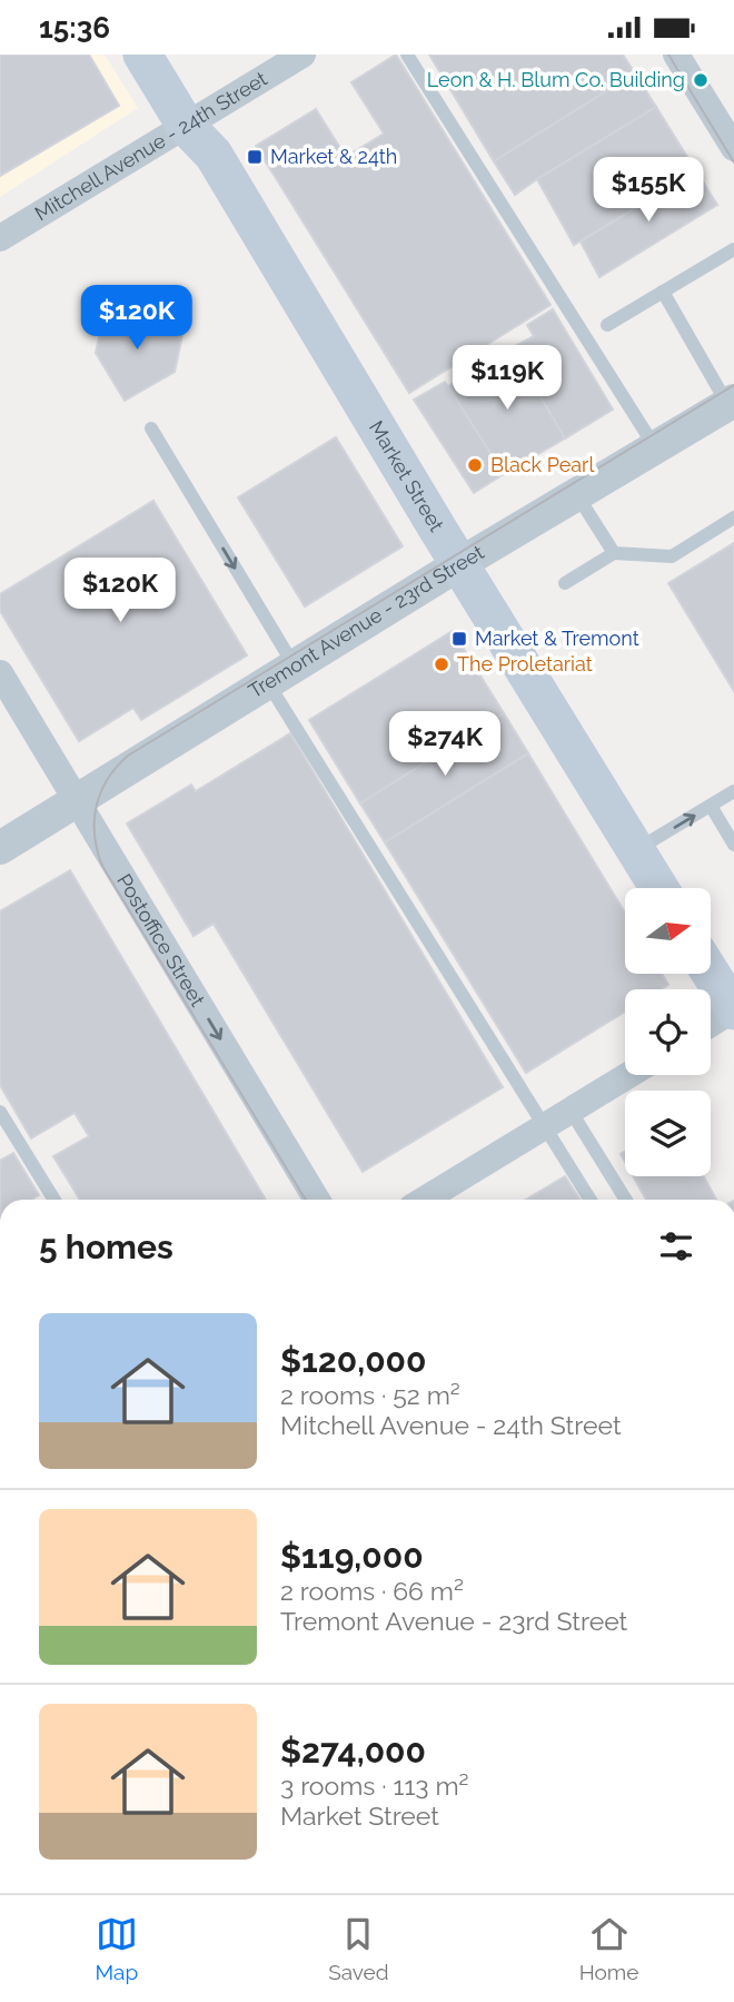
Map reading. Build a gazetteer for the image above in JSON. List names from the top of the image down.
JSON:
{
  "streets": {
    "main road": ["Market Street"],
    "street": ["Mitchell Avenue - 24th Street", "Tremont Avenue - 23rd Street", "Postoffice Street"]
  },
  "crossings": [
    ["Mitchell Avenue - 24th Street", "Market Street"],
    ["Market Street", "Tremont Avenue - 23rd Street"],
    ["Tremont Avenue - 23rd Street", "Postoffice Street"]
  ],
  "one_way": ["Postoffice Street"],
  "places": {
    "other": ["Leon & H. Blum Co. Building", "Black Pearl", "The Proletariat"],
    "transit": ["Market & 24th", "Market & Tremont"]
  },
  "north": "right",
  "page": {
    "status": "15:36",
    "price": [
      "$155K",
      "$120K",
      "$119K",
      "$120K",
      "$274K"
    ],
    "heading": "5 homes",
    "list": [
      {
        "name": "$120,000",
        "note": "2 rooms · 52 m² · Mitchell Avenue - 24th Street"
      },
      {
        "name": "$119,000",
        "note": "2 rooms · 66 m² · Tremont Avenue - 23rd Street"
      },
      {
        "name": "$274,000",
        "note": "3 rooms · 113 m² · Market Street"
      }
    ],
    "tabs": ["Map", "Saved", "Home"]
  }
}
